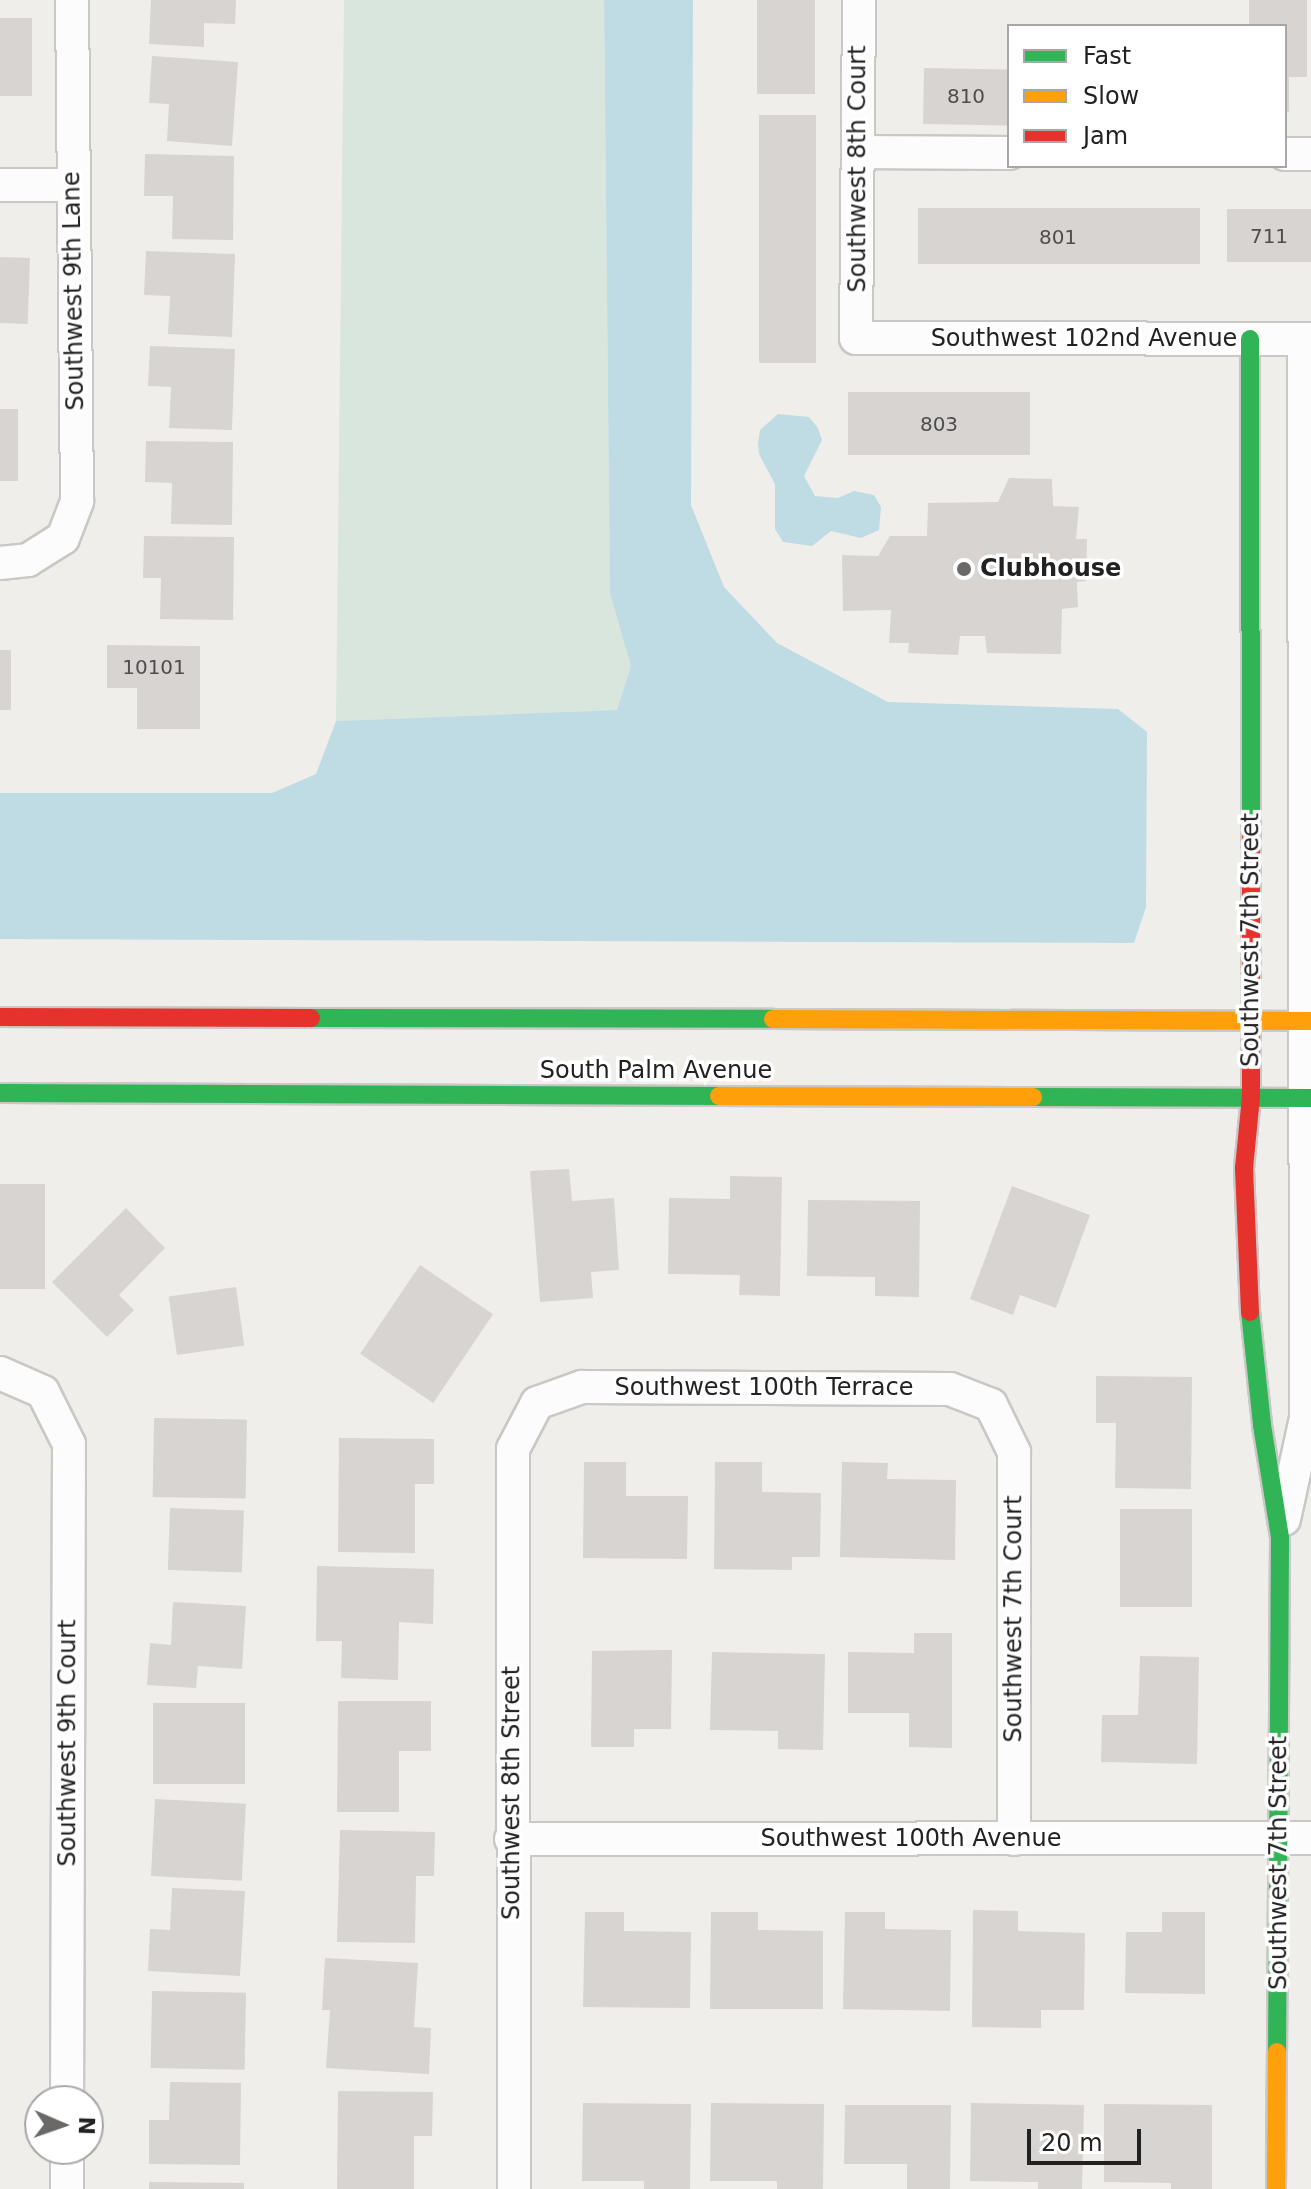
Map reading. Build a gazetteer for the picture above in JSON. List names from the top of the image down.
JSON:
{
  "streets": {
    "main road": ["Southwest 7th Street", "South Palm Avenue"],
    "street": [
      "Southwest 8th Court",
      "Southwest 9th Lane",
      "Southwest 102nd Avenue",
      "Southwest 100th Terrace",
      "Southwest 7th Court",
      "Southwest 9th Court",
      "Southwest 8th Street",
      "Southwest 100th Avenue"
    ]
  },
  "crossings": [
    ["Southwest 8th Court", "Southwest 102nd Avenue"],
    ["Southwest 102nd Avenue", "Southwest 7th Street"],
    ["Southwest 7th Street", "South Palm Avenue"],
    ["Southwest 7th Street", "Southwest 100th Avenue"],
    ["Southwest 100th Terrace", "Southwest 7th Court"],
    ["Southwest 100th Terrace", "Southwest 8th Street"],
    ["Southwest 7th Court", "Southwest 100th Avenue"],
    ["Southwest 8th Street", "Southwest 100th Avenue"]
  ],
  "places": ["Clubhouse"],
  "house_numbers": [
    "810",
    "711",
    "801",
    "803",
    "10101"
  ],
  "legend": ["Fast", "Slow", "Jam"],
  "scale_bar": "20 m",
  "north": "right"
}
